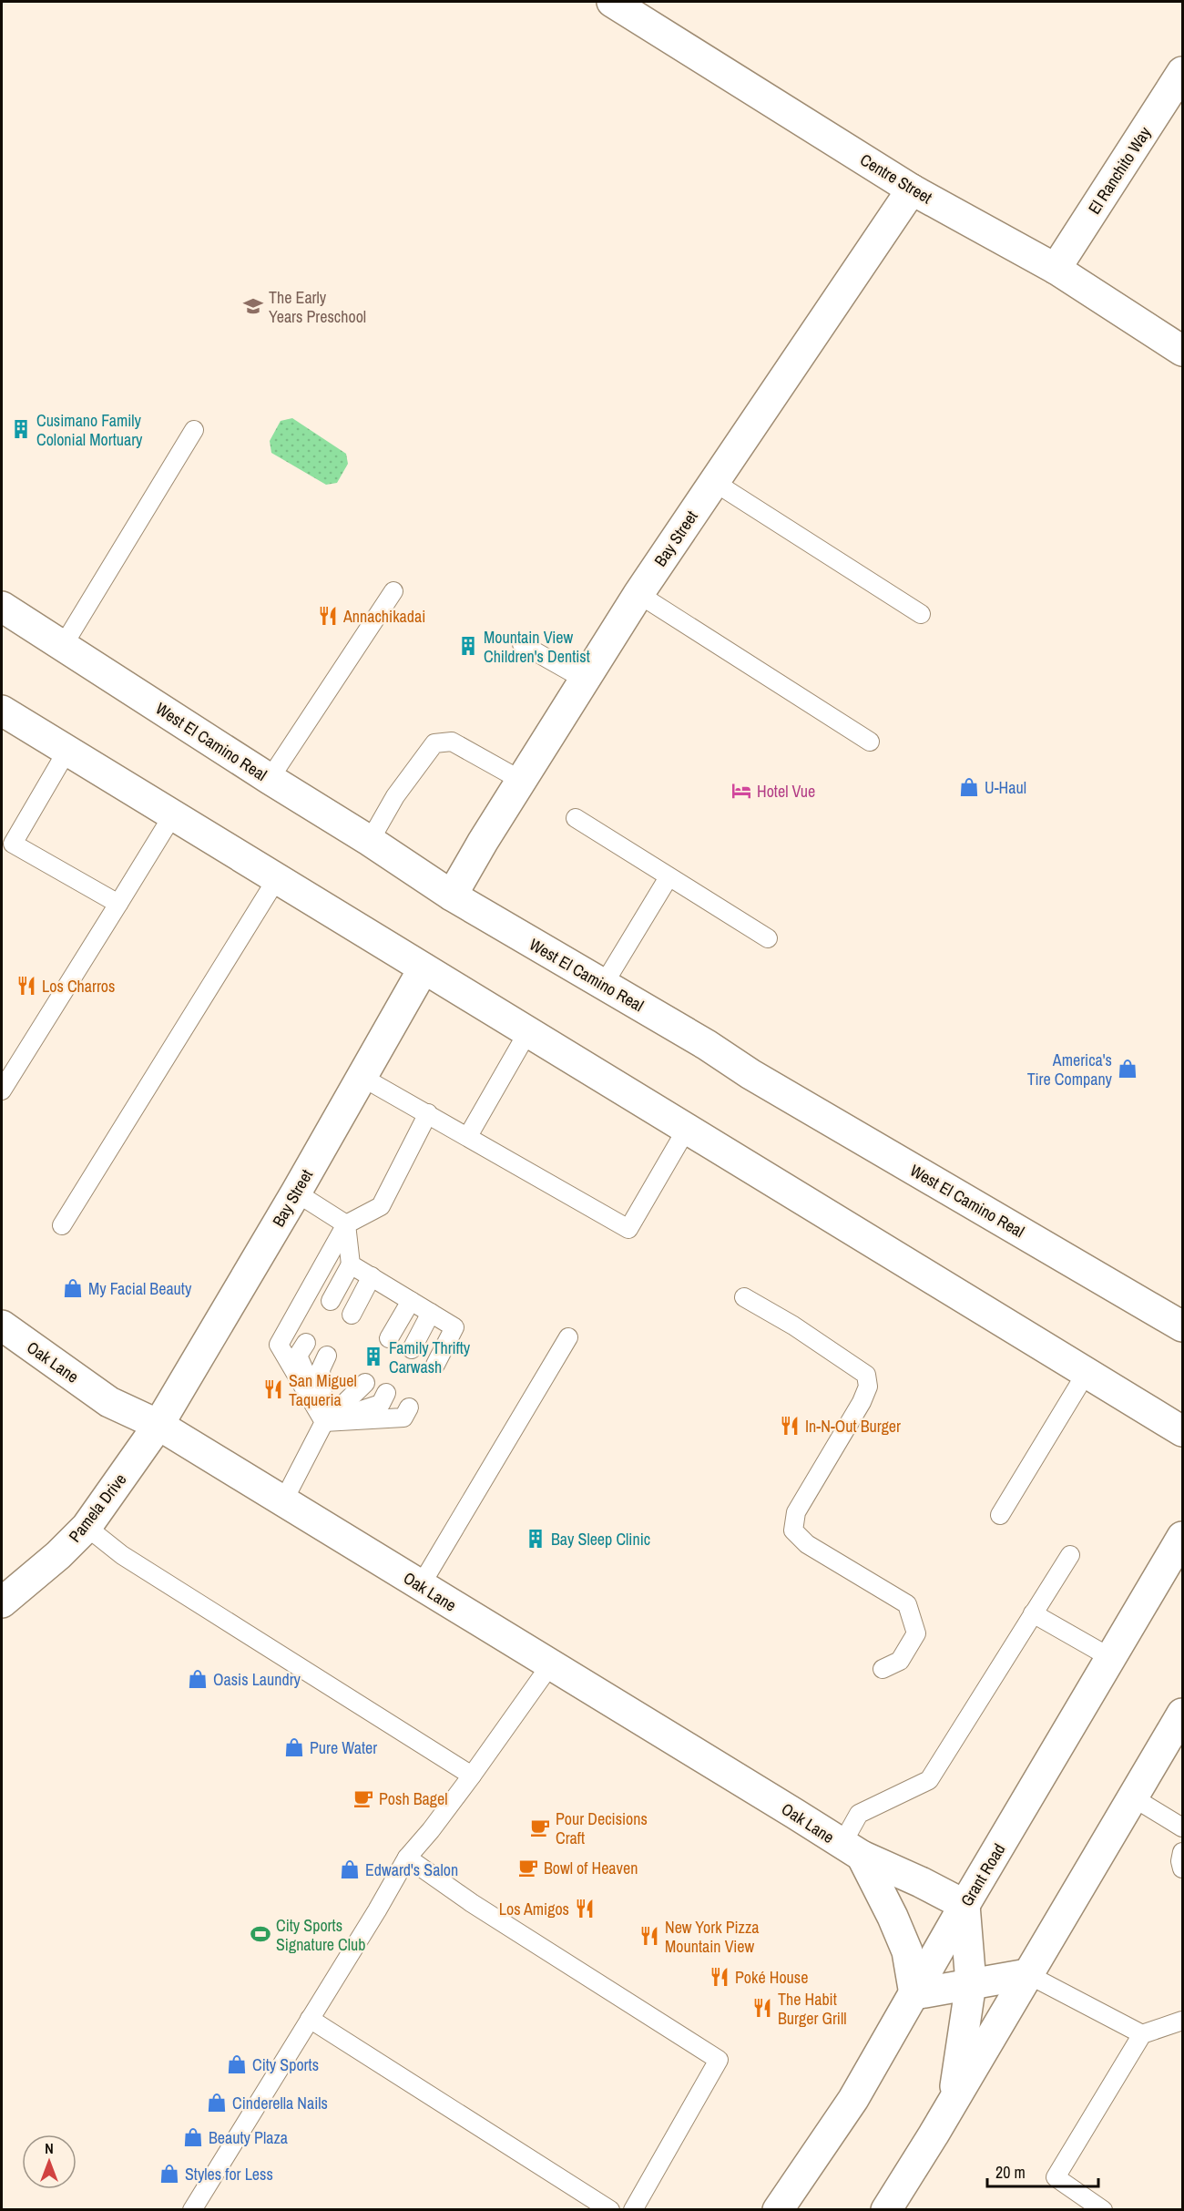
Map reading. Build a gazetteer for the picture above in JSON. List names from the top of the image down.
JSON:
{
  "streets": {
    "main road": [
      "El Ranchito Way",
      "Centre Street",
      "Bay Street",
      "West El Camino Real",
      "Oak Lane",
      "Pamela Drive",
      "Grant Road"
    ]
  },
  "crossings": [
    ["El Ranchito Way", "Centre Street"],
    ["Centre Street", "Bay Street"],
    ["Bay Street", "West El Camino Real"],
    ["Bay Street", "Oak Lane"],
    ["Bay Street", "Pamela Drive"],
    ["Oak Lane", "Pamela Drive"],
    ["Oak Lane", "Grant Road"]
  ],
  "places": {
    "school or university": ["The Early Years Preschool"],
    "building": [
      "Cusimano Family Colonial Mortuary",
      "Mountain View Children's Dentist",
      "Family Thrifty Carwash",
      "Bay Sleep Clinic"
    ],
    "restaurant": [
      "Annachikadai",
      "Los Charros",
      "San Miguel Taqueria",
      "In-N-Out Burger",
      "Los Amigos",
      "New York Pizza Mountain View",
      "Poké House",
      "The Habit Burger Grill"
    ],
    "shop": [
      "U-Haul",
      "America's Tire Company",
      "My Facial Beauty",
      "Oasis Laundry",
      "Pure Water",
      "Edward's Salon",
      "City Sports",
      "Cinderella Nails",
      "Beauty Plaza",
      "Styles for Less"
    ],
    "hotel": ["Hotel Vue"],
    "cafe": ["Posh Bagel", "Pour Decisions Craft", "Bowl of Heaven"],
    "sports": ["City Sports Signature Club"]
  },
  "scale_bar": "20 m",
  "north": "top"
}
